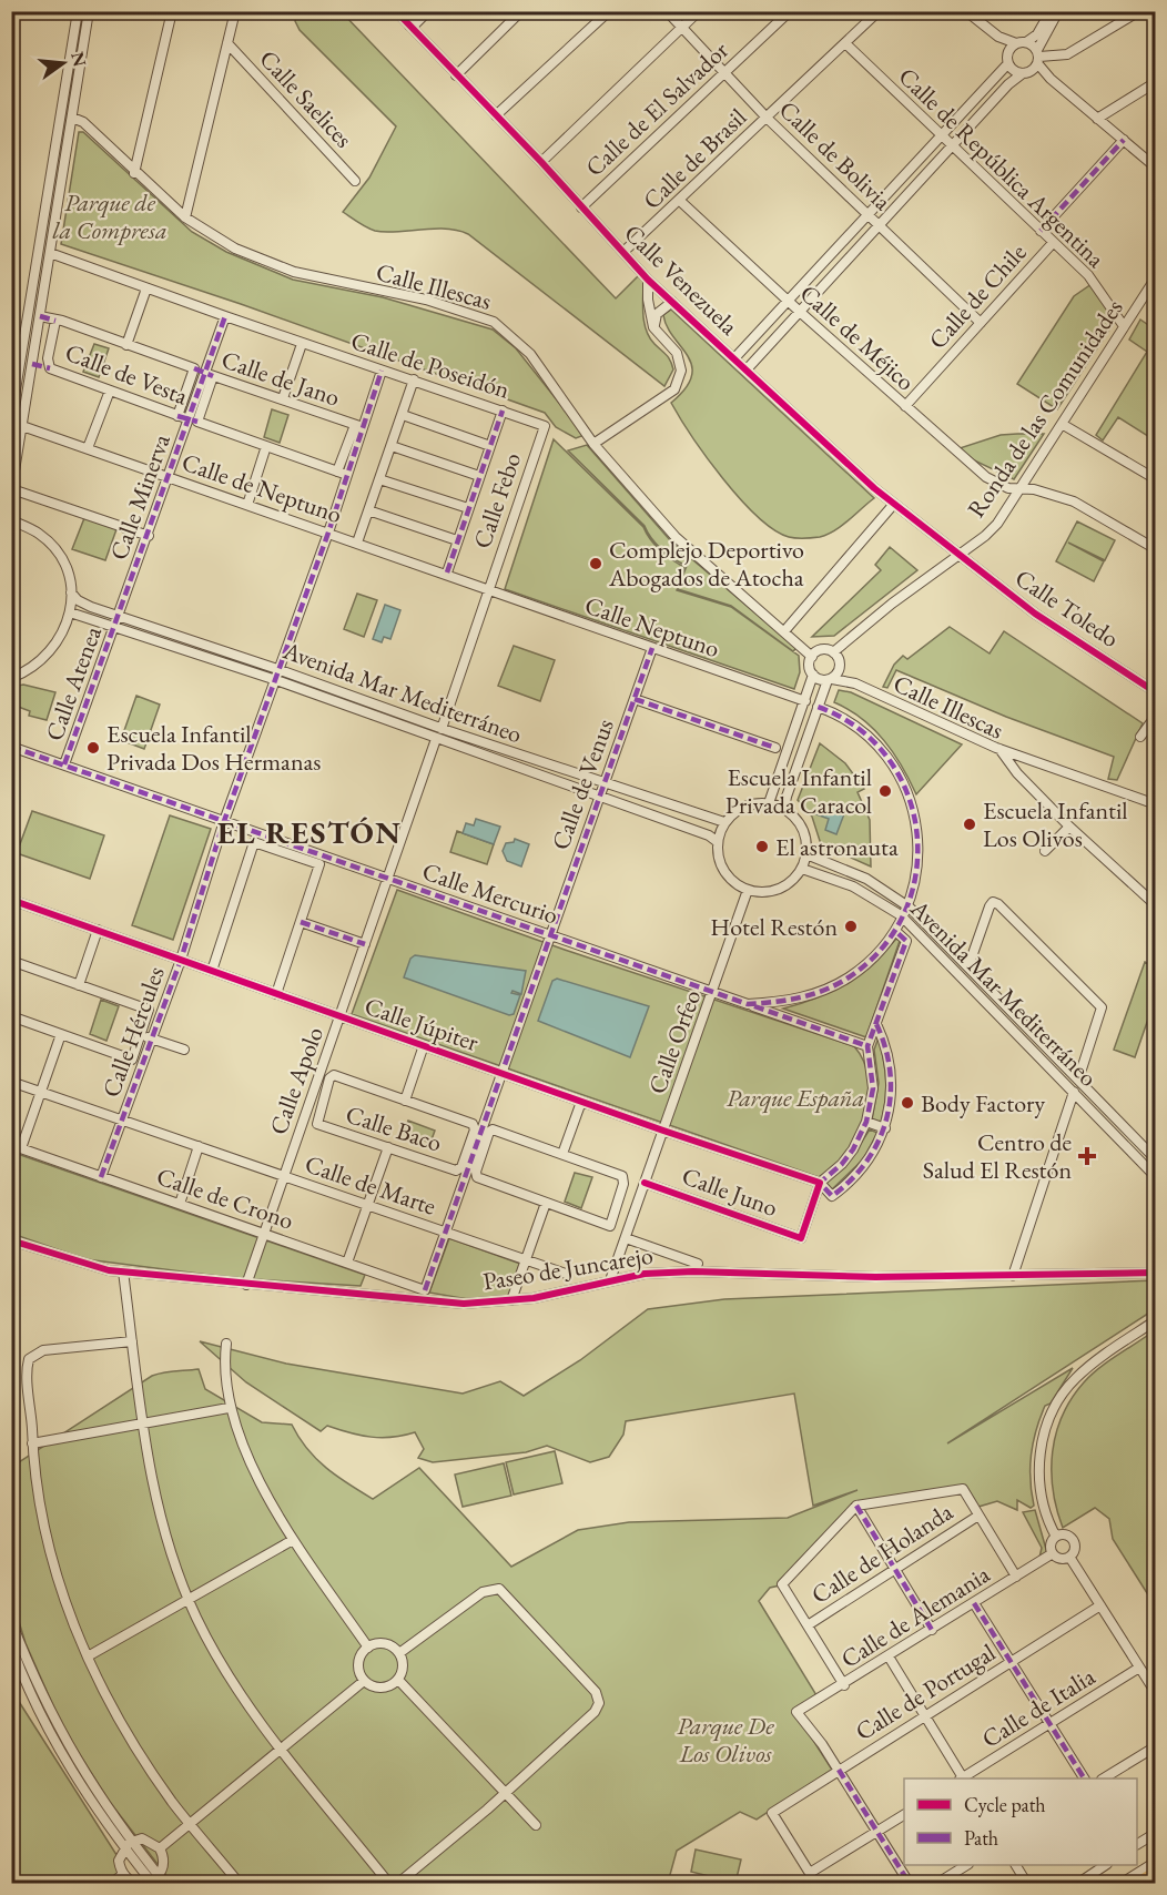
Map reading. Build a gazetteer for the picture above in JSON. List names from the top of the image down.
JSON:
{
  "streets": {
    "street": [
      "Calle Saelices",
      "Calle de El Salvador",
      "Calle de Bolivia",
      "Calle de Brasil",
      "Calle de República Argentina",
      "Calle Venezuela",
      "Calle Illescas",
      "Calle de Chile",
      "Calle de Méjico",
      "Calle de Poseidón",
      "Calle de Vesta",
      "Calle de Jano",
      "Ronda de las Comunidades",
      "Calle de Neptuno",
      "Calle Minerva",
      "Calle Febo",
      "Calle Toledo",
      "Calle Neptuno",
      "Calle Atenea",
      "Avenida Mar Mediterráneo",
      "Calle de Venus",
      "Calle Mercurio",
      "Calle Júpiter",
      "Calle Hércules",
      "Calle Orfeo",
      "Calle Apolo",
      "Calle Baco",
      "Calle de Marte",
      "Calle Juno",
      "Calle de Crono",
      "Paseo de Juncarejo",
      "Calle de Holanda",
      "Calle de Alemania",
      "Calle de Portugal",
      "Calle de Italia"
    ]
  },
  "crossings": [
    ["Calle de El Salvador", "Calle de Bolivia"],
    ["Calle de El Salvador", "Calle Venezuela"],
    ["Calle de Bolivia", "Calle de Brasil"],
    ["Calle de Bolivia", "Calle de Chile"],
    ["Calle de Brasil", "Calle de República Argentina"],
    ["Calle de Brasil", "Calle Venezuela"],
    ["Calle de Brasil", "Calle de Méjico"],
    ["Calle de República Argentina", "Calle de Chile"],
    ["Calle de República Argentina", "Ronda de las Comunidades"],
    ["Calle Venezuela", "Ronda de las Comunidades"],
    ["Calle Venezuela", "Calle Toledo"],
    ["Calle Illescas", "Ronda de las Comunidades"],
    ["Calle de Chile", "Calle de Méjico"],
    ["Calle de Méjico", "Ronda de las Comunidades"],
    ["Calle de Poseidón", "Calle Febo"],
    ["Calle de Vesta", "Calle de Jano"],
    ["Calle de Vesta", "Calle Minerva"],
    ["Calle de Vesta", "Calle Hércules"],
    ["Calle de Jano", "Calle Hércules"],
    ["Ronda de las Comunidades", "Calle Toledo"],
    ["Calle de Neptuno", "Calle Minerva"],
    ["Calle de Neptuno", "Calle Febo"],
    ["Calle de Neptuno", "Calle Neptuno"],
    ["Calle de Neptuno", "Calle Hércules"],
    ["Calle Minerva", "Calle Atenea"],
    ["Calle Minerva", "Avenida Mar Mediterráneo"],
    ["Calle Febo", "Calle Neptuno"],
    ["Calle Febo", "Avenida Mar Mediterráneo"],
    ["Calle Neptuno", "Calle de Venus"],
    ["Calle Atenea", "Avenida Mar Mediterráneo"],
    ["Calle Atenea", "Calle Mercurio"],
    ["Avenida Mar Mediterráneo", "Calle de Venus"],
    ["Avenida Mar Mediterráneo", "Calle Hércules"],
    ["Avenida Mar Mediterráneo", "Calle Orfeo"],
    ["Avenida Mar Mediterráneo", "Calle Apolo"],
    ["Calle de Venus", "Calle Mercurio"],
    ["Calle de Venus", "Calle Júpiter"],
    ["Calle de Venus", "Calle de Marte"],
    ["Calle de Venus", "Calle de Crono"],
    ["Calle Mercurio", "Calle Hércules"],
    ["Calle Mercurio", "Calle Orfeo"],
    ["Calle Mercurio", "Calle Apolo"],
    ["Calle Júpiter", "Calle Hércules"],
    ["Calle Júpiter", "Calle Orfeo"],
    ["Calle Júpiter", "Calle Apolo"],
    ["Calle Júpiter", "Calle Juno"],
    ["Calle Hércules", "Calle de Marte"],
    ["Calle Hércules", "Calle de Crono"],
    ["Calle Orfeo", "Calle Juno"],
    ["Calle Orfeo", "Paseo de Juncarejo"],
    ["Calle Apolo", "Calle Baco"],
    ["Calle Apolo", "Calle de Marte"],
    ["Calle Apolo", "Calle de Crono"],
    ["Calle Apolo", "Paseo de Juncarejo"],
    ["Calle de Alemania", "Calle de Portugal"]
  ],
  "districts": ["EL RESTÓN"],
  "parks": ["Parque de la Compresa", "Parque España", "Parque De Los Olivos"],
  "places": {
    "other": [
      "Complejo Deportivo Abogados de Atocha",
      "Escuela Infantil Privada Dos Hermanas",
      "Escuela Infantil Privada Caracol",
      "Escuela Infantil Los Olivos",
      "El astronauta",
      "Hotel Restón",
      "Body Factory"
    ],
    "health": ["Centro de Salud El Restón"]
  },
  "legend": ["Cycle path", "Path"],
  "north": "right"
}
